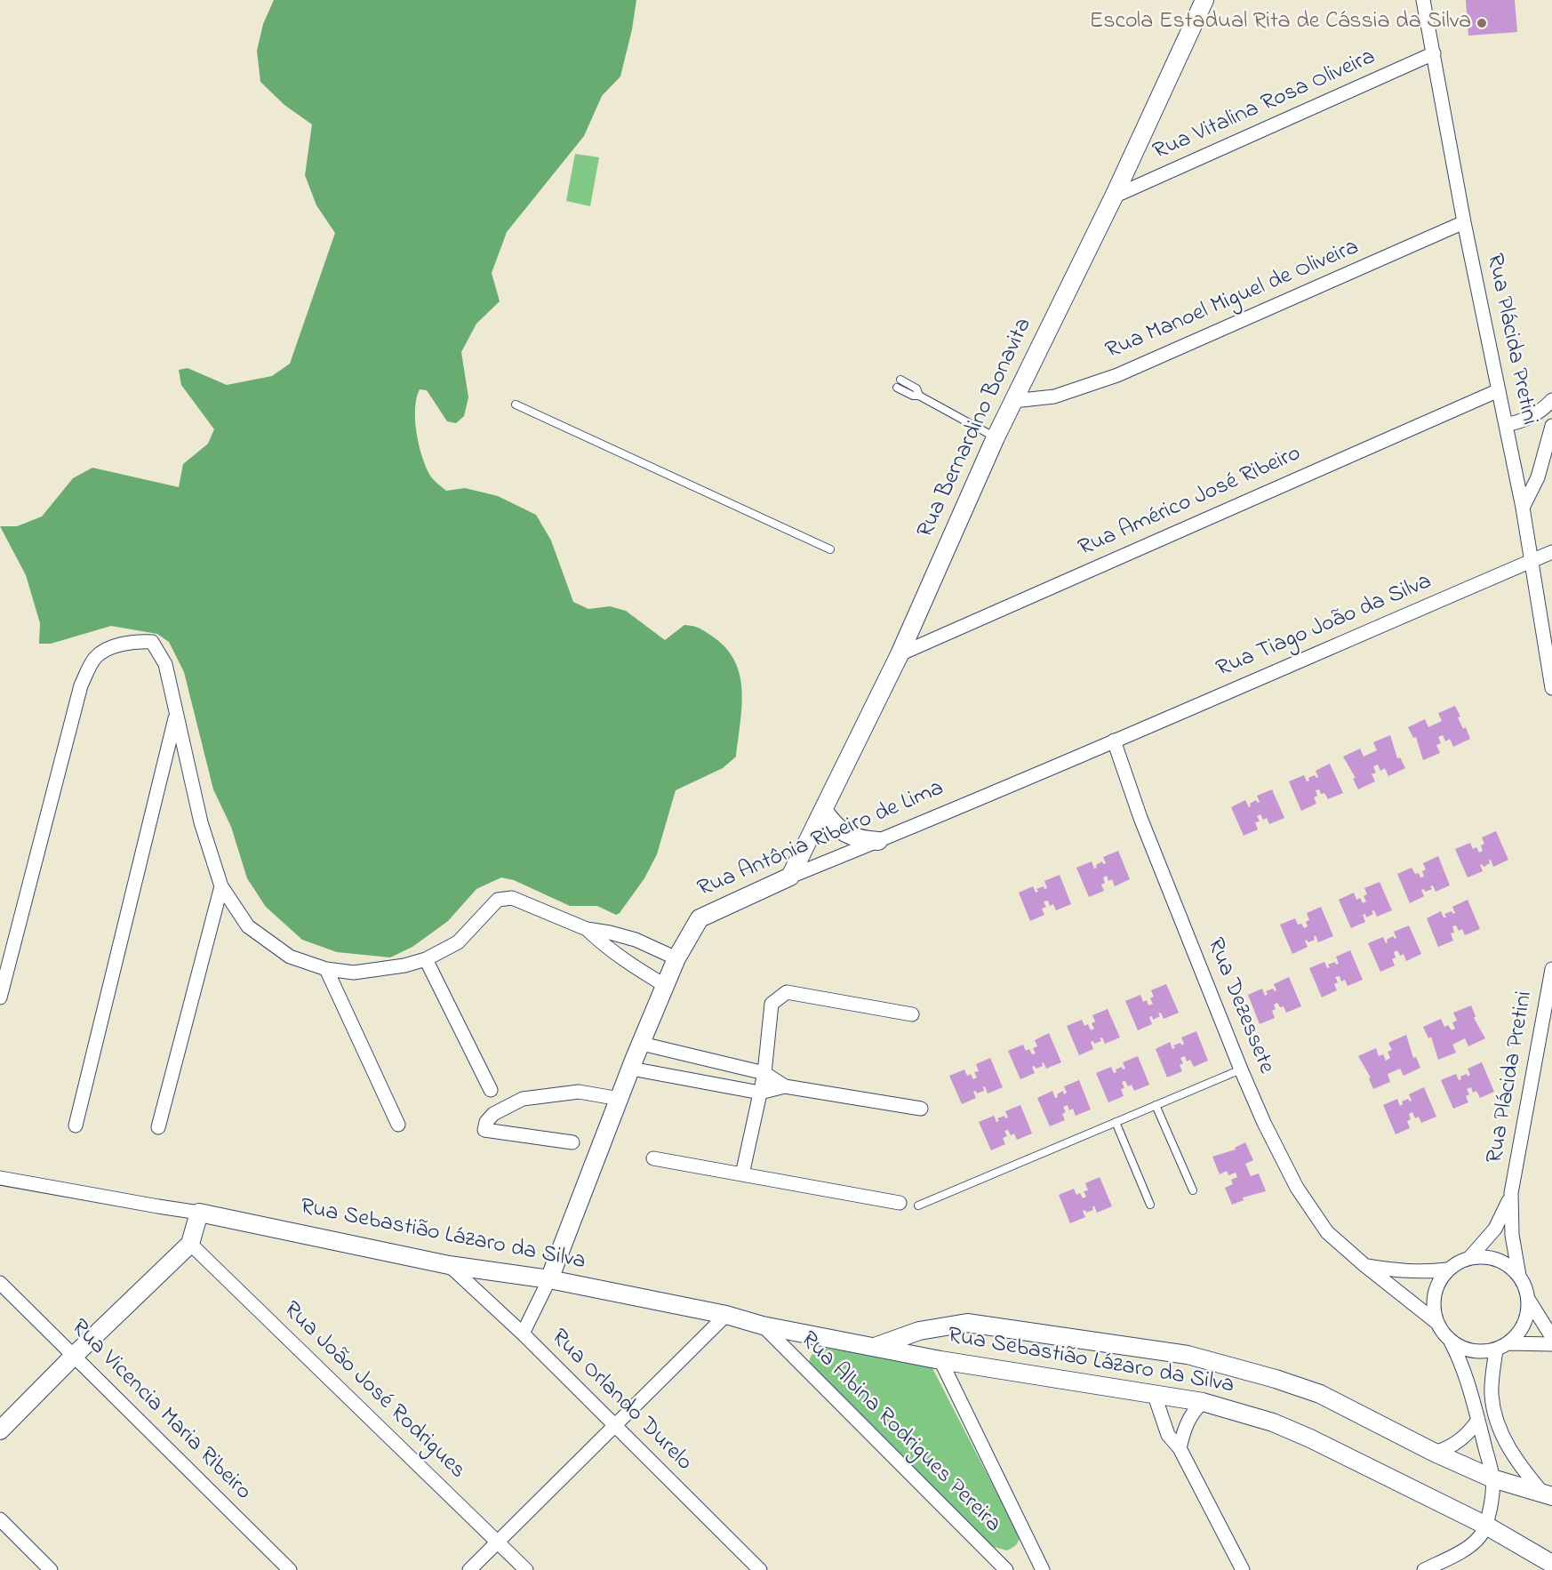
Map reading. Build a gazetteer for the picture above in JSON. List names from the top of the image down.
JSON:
{
  "streets": {
    "street": [
      "Rua Vitalina Rosa Oliveira",
      "Rua Manoel Miguel de Oliveira",
      "Rua Plácida Pretini",
      "Rua Bernardino Bonavita",
      "Rua Américo José Ribeiro",
      "Rua Tiago João da Silva",
      "Rua Antônia Ribeiro de Lima",
      "Rua Dezessete",
      "Rua Sebastião Lázaro da Silva",
      "Rua João José Rodrigues",
      "Rua Orlando Durelo",
      "Rua Vicencia Maria Ribeiro",
      "Rua Albina Rodrigues Pereira"
    ]
  },
  "crossings": [
    ["Rua Vitalina Rosa Oliveira", "Rua Plácida Pretini"],
    ["Rua Vitalina Rosa Oliveira", "Rua Bernardino Bonavita"],
    ["Rua Manoel Miguel de Oliveira", "Rua Plácida Pretini"],
    ["Rua Manoel Miguel de Oliveira", "Rua Bernardino Bonavita"],
    ["Rua Plácida Pretini", "Rua Américo José Ribeiro"],
    ["Rua Plácida Pretini", "Rua Tiago João da Silva"],
    ["Rua Plácida Pretini", "Rua Dezessete"],
    ["Rua Bernardino Bonavita", "Rua Américo José Ribeiro"],
    ["Rua Bernardino Bonavita", "Rua Antônia Ribeiro de Lima"],
    ["Rua Tiago João da Silva", "Rua Antônia Ribeiro de Lima"],
    ["Rua Tiago João da Silva", "Rua Dezessete"],
    ["Rua Antônia Ribeiro de Lima", "Rua Dezessete"],
    ["Rua Antônia Ribeiro de Lima", "Rua Sebastião Lázaro da Silva"],
    ["Rua Antônia Ribeiro de Lima", "Rua Orlando Durelo"],
    ["Rua Sebastião Lázaro da Silva", "Rua Orlando Durelo"],
    ["Rua Sebastião Lázaro da Silva", "Rua Albina Rodrigues Pereira"]
  ],
  "places": ["Escola Estadual Rita de Cássia da Silva"]
}
